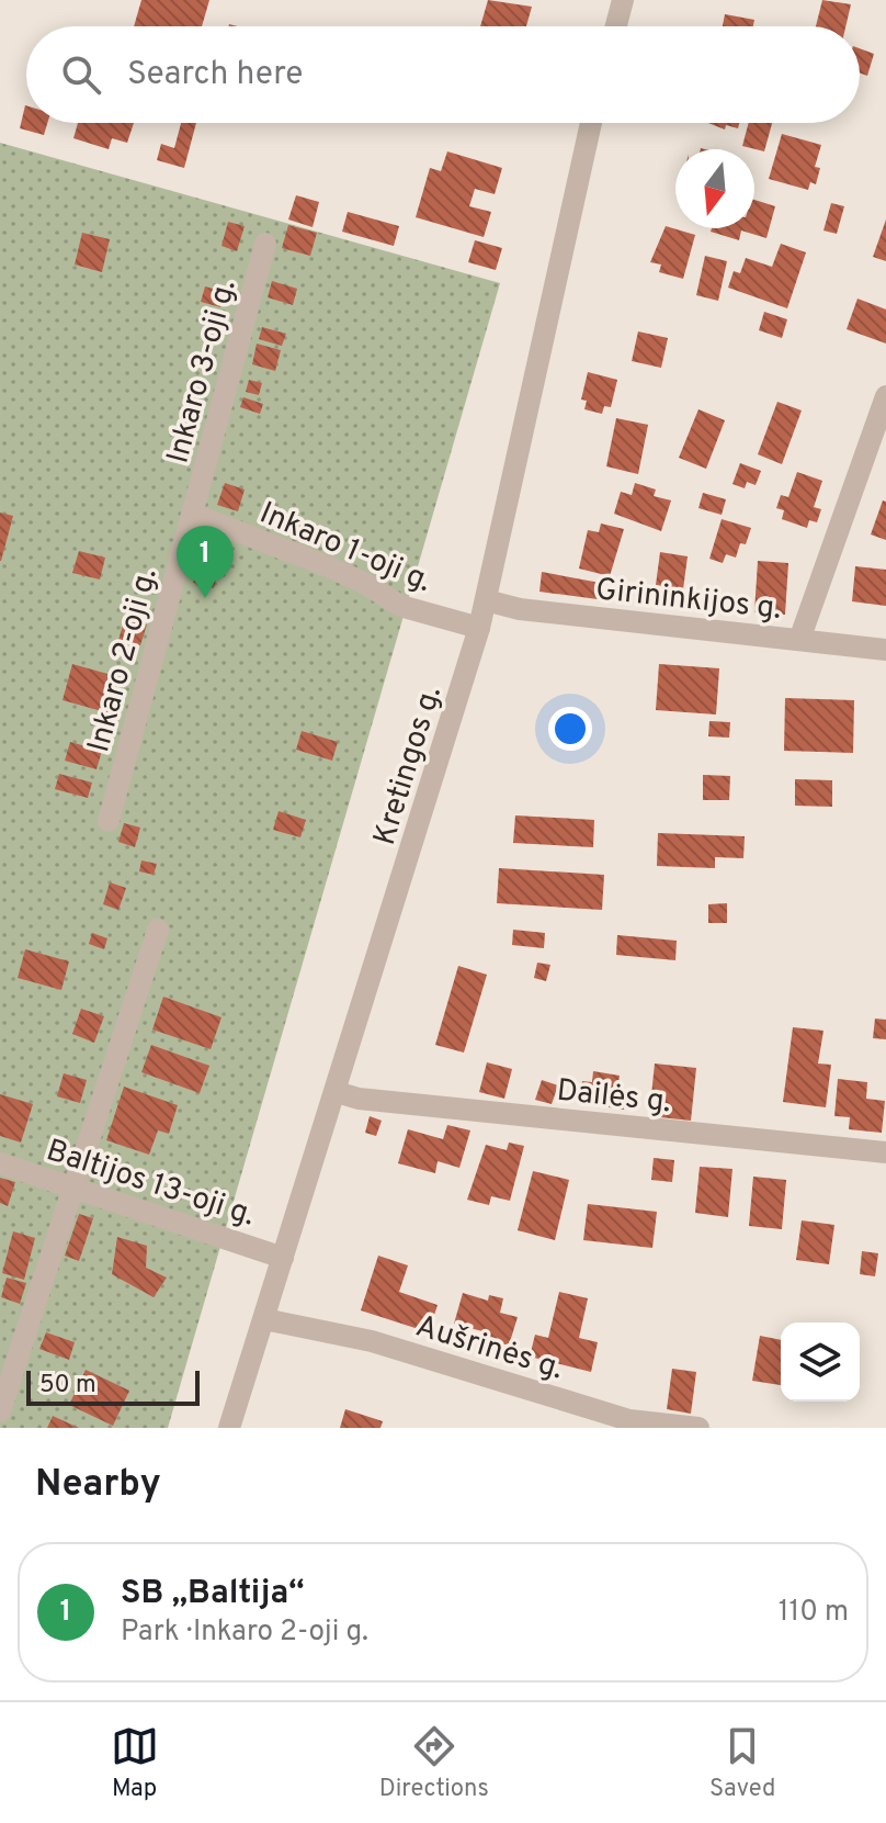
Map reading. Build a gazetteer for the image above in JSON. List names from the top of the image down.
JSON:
{
  "streets": {
    "street": [
      "Inkaro 3-oji g.",
      "Inkaro 1-oji g.",
      "Girininkijos g.",
      "Inkaro 2-oji g.",
      "Kretingos g.",
      "Dailės g.",
      "Baltijos 13-oji g.",
      "Aušrinės g."
    ]
  },
  "crossings": [
    ["Inkaro 3-oji g.", "Inkaro 1-oji g."],
    ["Inkaro 3-oji g.", "Inkaro 2-oji g."],
    ["Inkaro 1-oji g.", "Inkaro 2-oji g."],
    ["Inkaro 1-oji g.", "Kretingos g."],
    ["Girininkijos g.", "Kretingos g."],
    ["Kretingos g.", "Dailės g."],
    ["Kretingos g.", "Baltijos 13-oji g."],
    ["Kretingos g.", "Aušrinės g."]
  ],
  "scale_bar": "50 m",
  "north": "bottom",
  "page": {
    "search": "Search here",
    "pins": "1",
    "scale": "50 m",
    "heading": "Nearby",
    "list": [
      {
        "mark": "1",
        "name": "SB „Baltija“",
        "note": "Park · Inkaro 2-oji g.",
        "value": "110 m"
      }
    ],
    "nav": ["Map", "Directions", "Saved"]
  }
}
